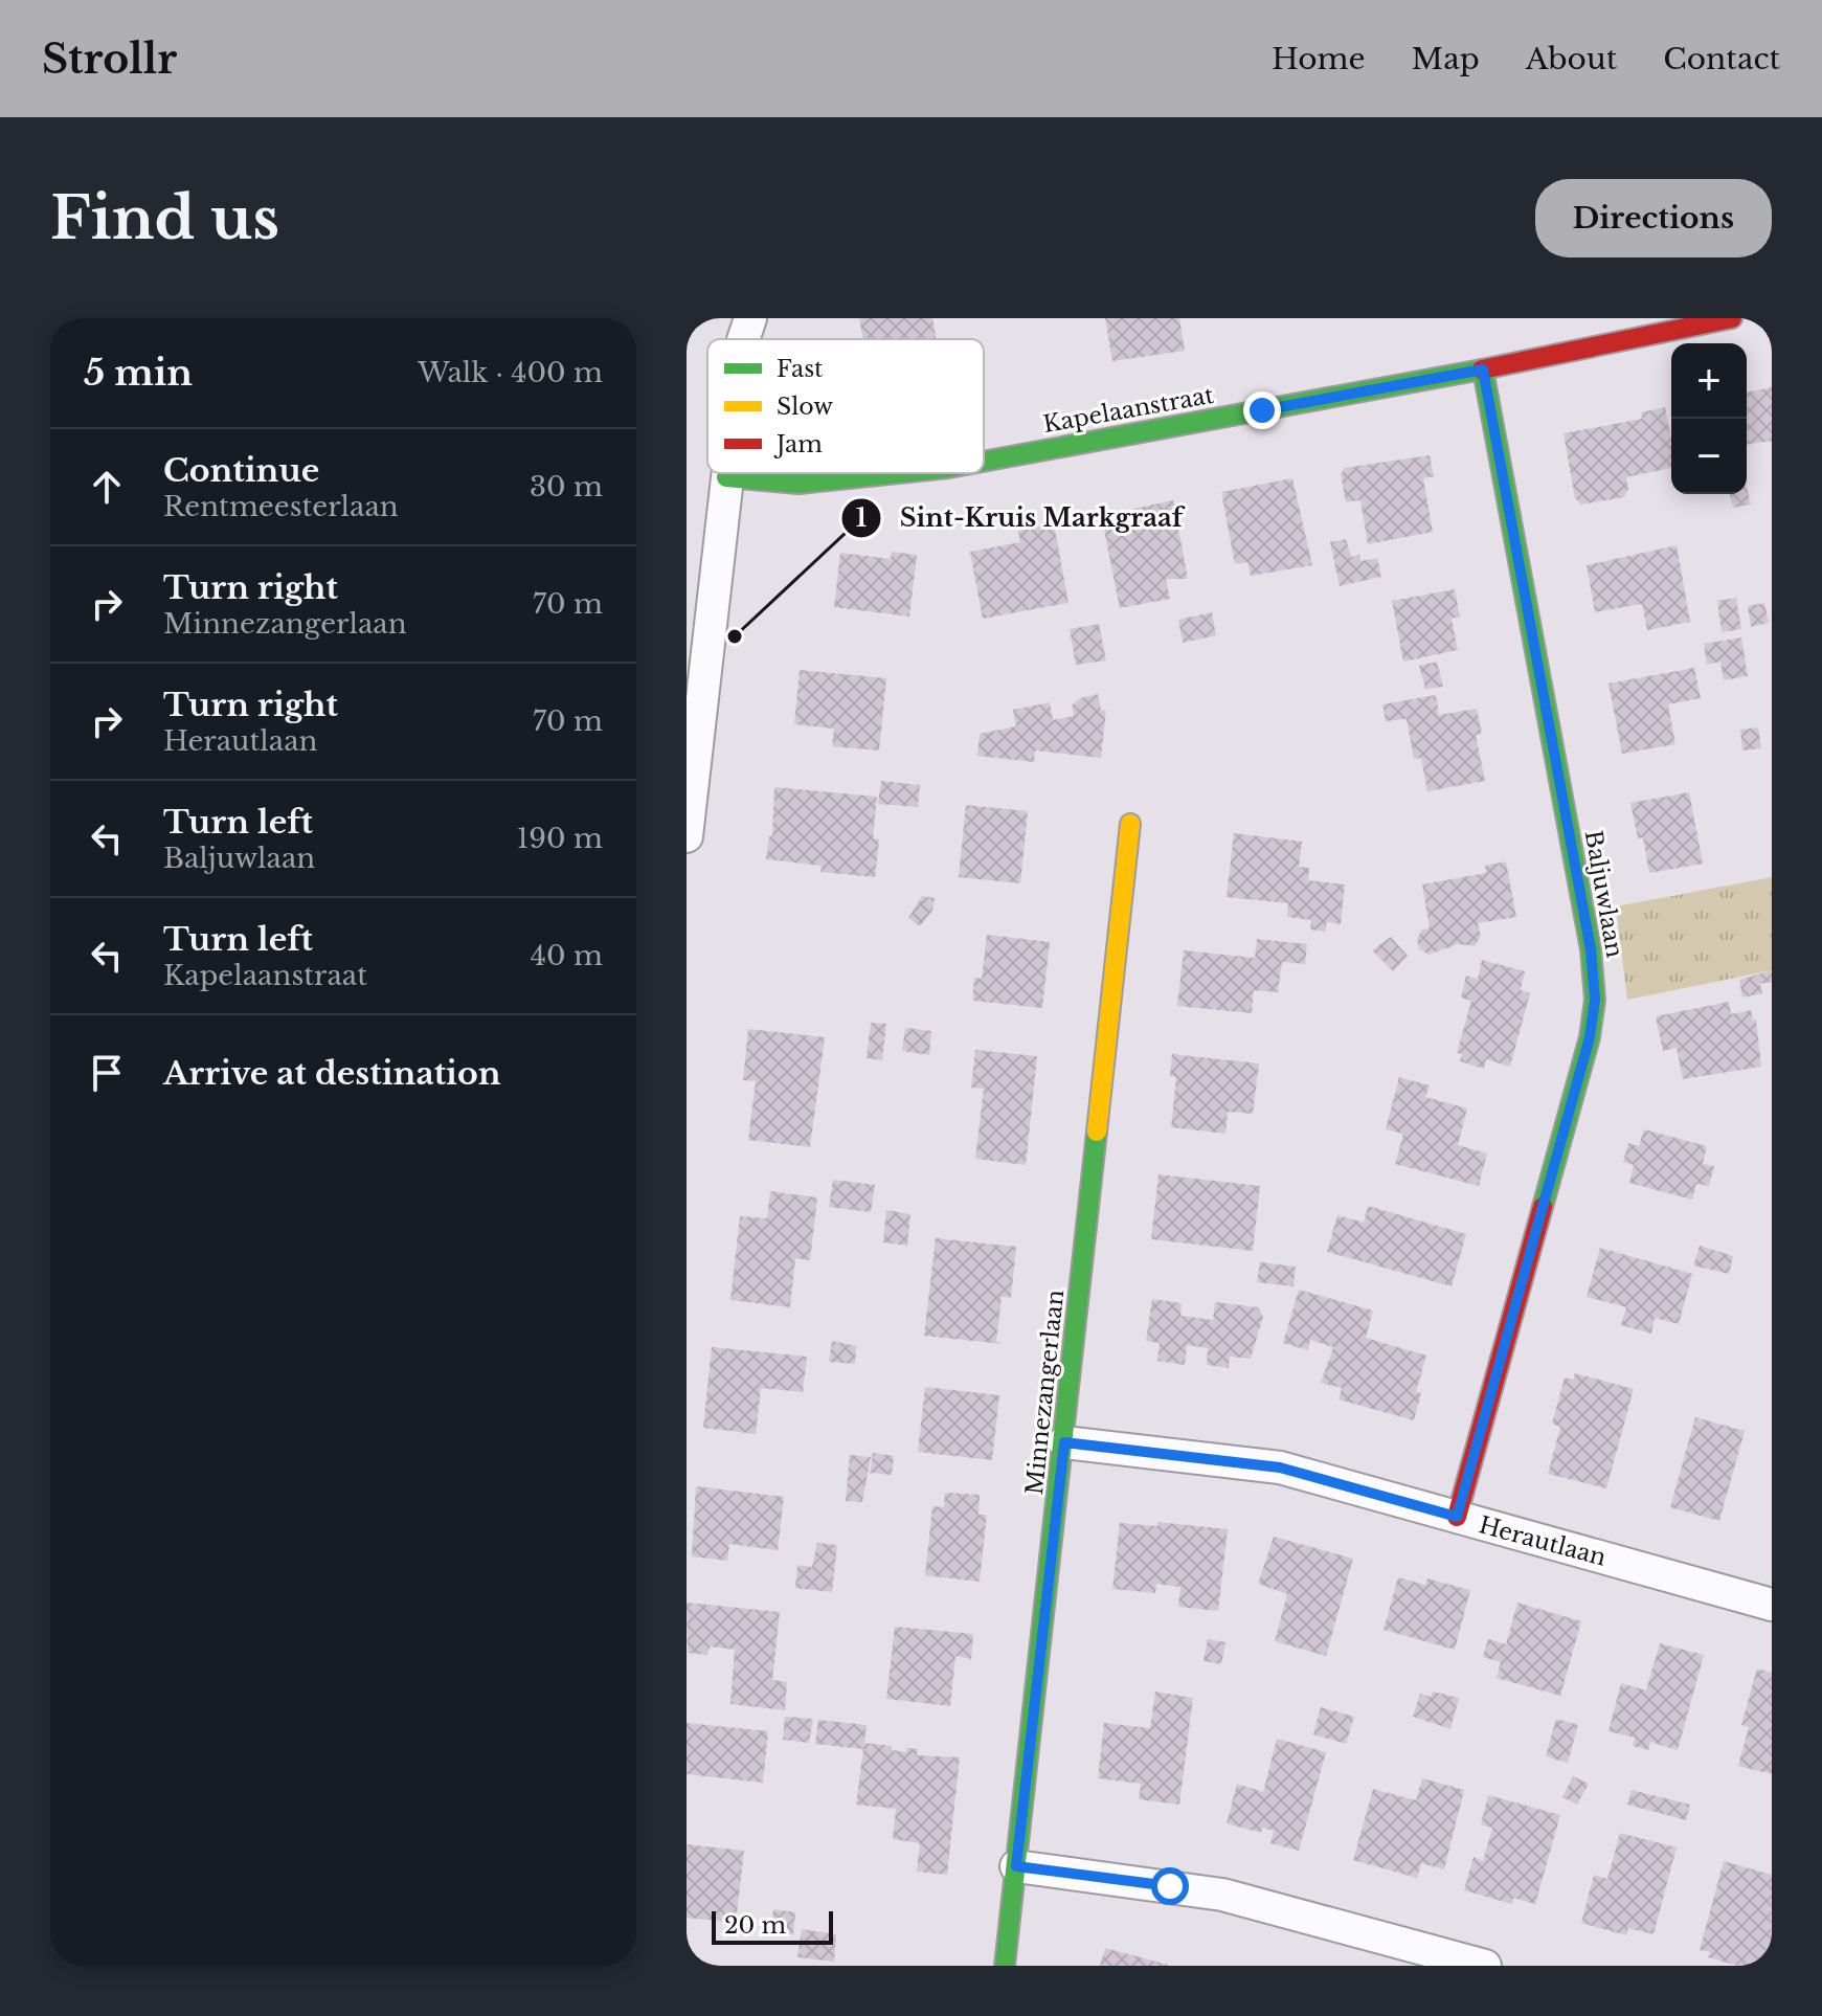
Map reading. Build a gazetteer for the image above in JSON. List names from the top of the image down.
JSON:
{
  "streets": {
    "street": [
      "Kapelaanstraat",
      "Baljuwlaan",
      "Minnezangerlaan",
      "Herautlaan"
    ]
  },
  "crossings": [
    ["Kapelaanstraat", "Baljuwlaan"],
    ["Baljuwlaan", "Herautlaan"],
    ["Minnezangerlaan", "Herautlaan"]
  ],
  "places": ["Sint-Kruis Markgraaf"],
  "legend": ["Fast", "Slow", "Jam"],
  "scale_bar": "20 m",
  "page": {
    "header": "Strollr",
    "nav": [
      "Home",
      "Map",
      "About",
      "Contact"
    ],
    "buttons": "Directions",
    "title": "Find us",
    "heading": ["5 min", "Walk · 400 m"],
    "map_buttons": ["+", "−"],
    "list": [
      ["Continue", "Rentmeesterlaan", "30 m"],
      ["Turn right", "Minnezangerlaan", "70 m"],
      ["Turn right", "Herautlaan", "70 m"],
      ["Turn left", "Baljuwlaan", "190 m"],
      ["Turn left", "Kapelaanstraat", "40 m"],
      "Arrive at destination"
    ],
    "scale": "20 m"
  }
}
